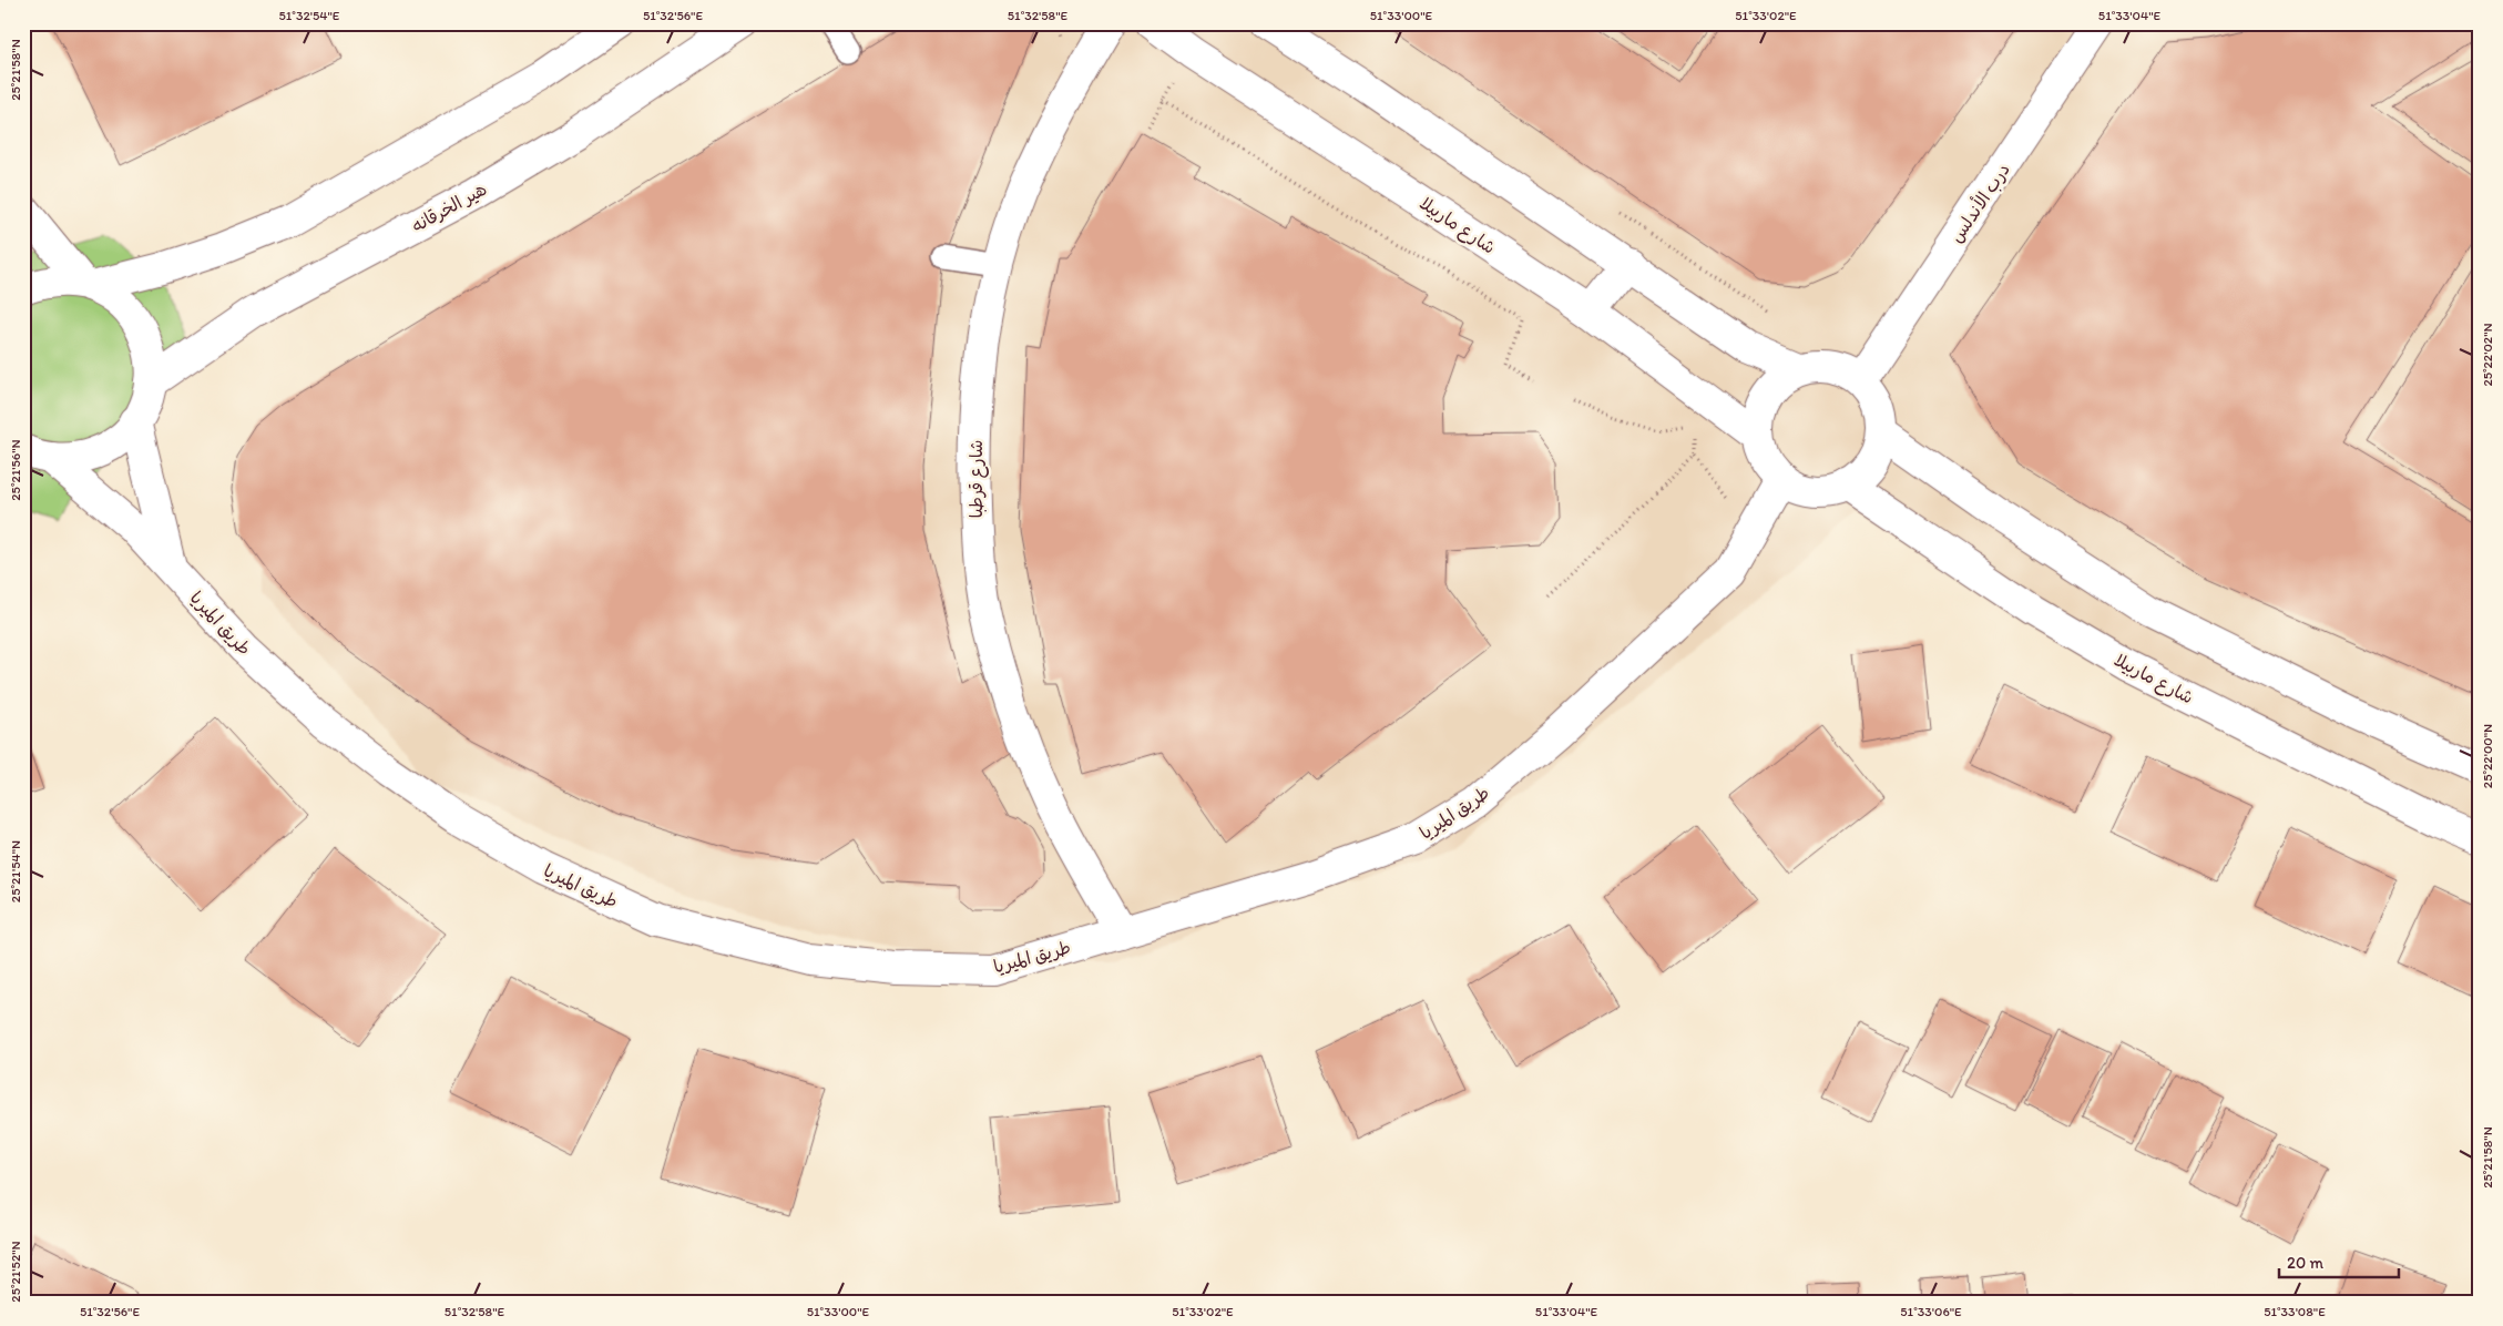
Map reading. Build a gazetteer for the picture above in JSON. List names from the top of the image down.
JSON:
{
  "streets": {
    "street": [
      "درب الأندلس",
      "هير الخرقانه",
      "شارع ماربيلا",
      "شارع قرطبا",
      "طريق الميريا"
    ]
  },
  "crossings": [
    ["درب الأندلس", "شارع ماربيلا"],
    ["درب الأندلس", "طريق الميريا"],
    ["شارع ماربيلا", "طريق الميريا"],
    ["شارع قرطبا", "طريق الميريا"]
  ],
  "scale_bar": "20 m",
  "coordinates": [
    "51°32'54\"E",
    "51°32'56\"E",
    "51°32'58\"E",
    "51°33'00\"E",
    "51°33'02\"E",
    "51°33'04\"E",
    "25°21'58\"N",
    "25°22'02\"N",
    "25°21'56\"N",
    "25°22'00\"N",
    "25°21'54\"N",
    "25°21'52\"N",
    "51°33'06\"E",
    "51°33'08\"E"
  ]
}
